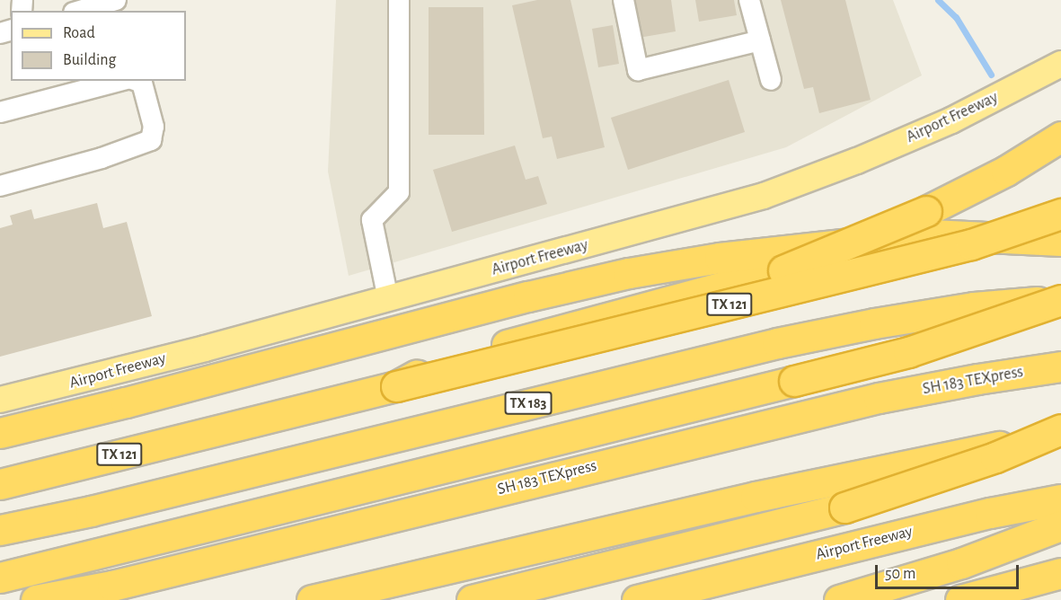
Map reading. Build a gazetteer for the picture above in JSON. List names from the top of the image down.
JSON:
{
  "streets": {
    "highway": [
      "Airport Freeway",
      "TX 121",
      "SH 183 TEXpress",
      "TX 183"
    ]
  },
  "legend": ["Road", "Building"],
  "scale_bar": "50 m"
}
